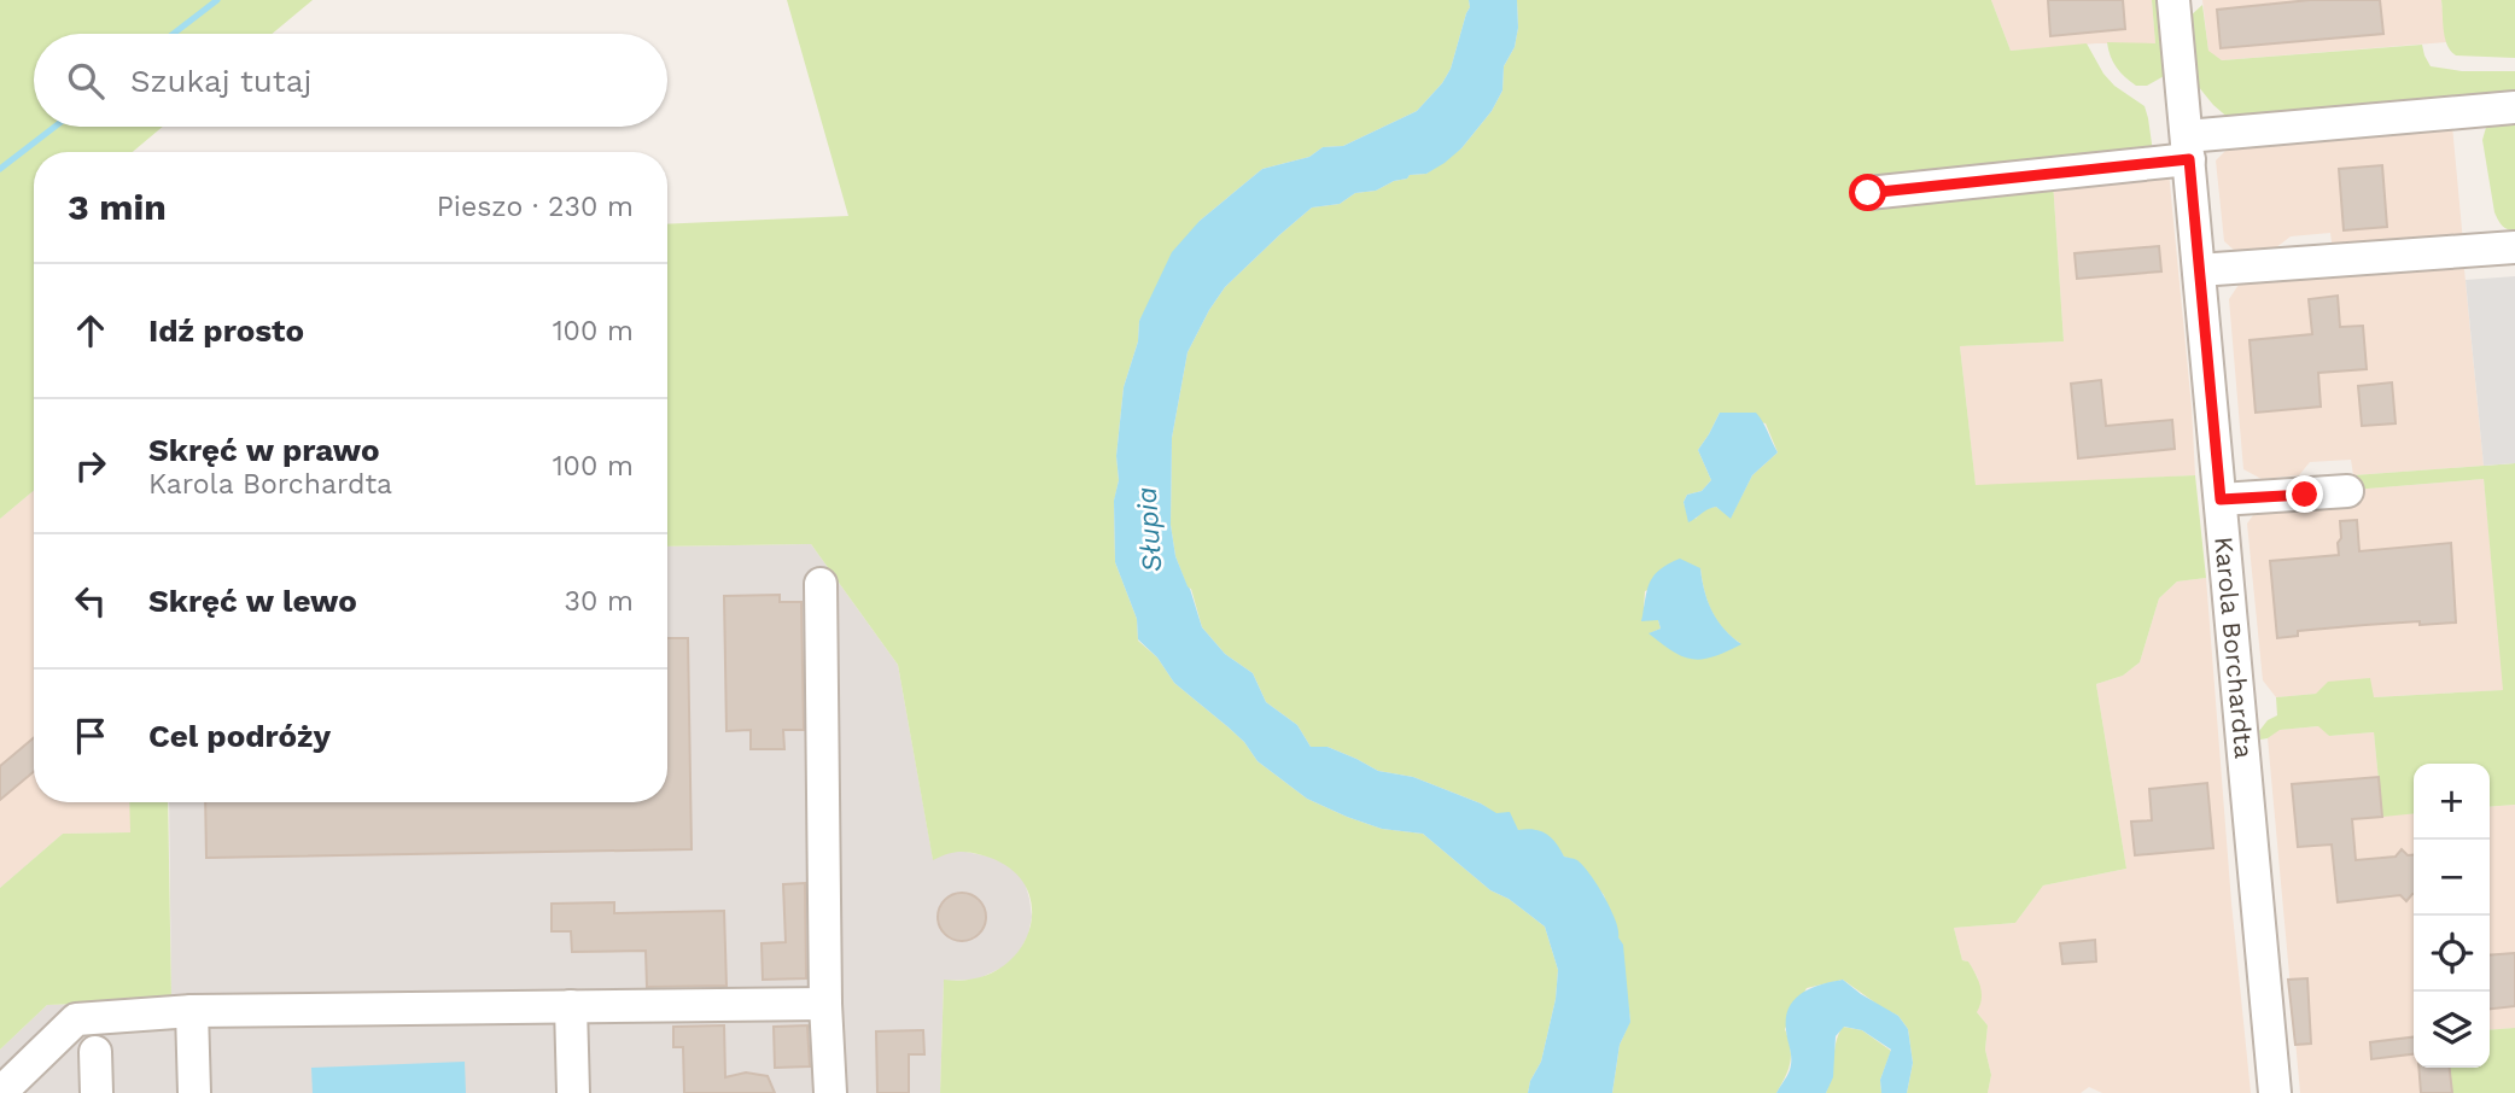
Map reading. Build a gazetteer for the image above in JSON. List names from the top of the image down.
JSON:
{
  "streets": {
    "street": ["Karola Borchardta"]
  },
  "water": ["Słupia"],
  "page": {
    "search": "Szukaj tutaj",
    "heading": ["3 min", "Pieszo · 230 m"],
    "list": [
      ["Idź prosto", "100 m"],
      ["Skręć w prawo", "Karola Borchardta", "100 m"],
      ["Skręć w lewo", "30 m"],
      "Cel podróży"
    ],
    "map_buttons": ["+", "−"]
  }
}
